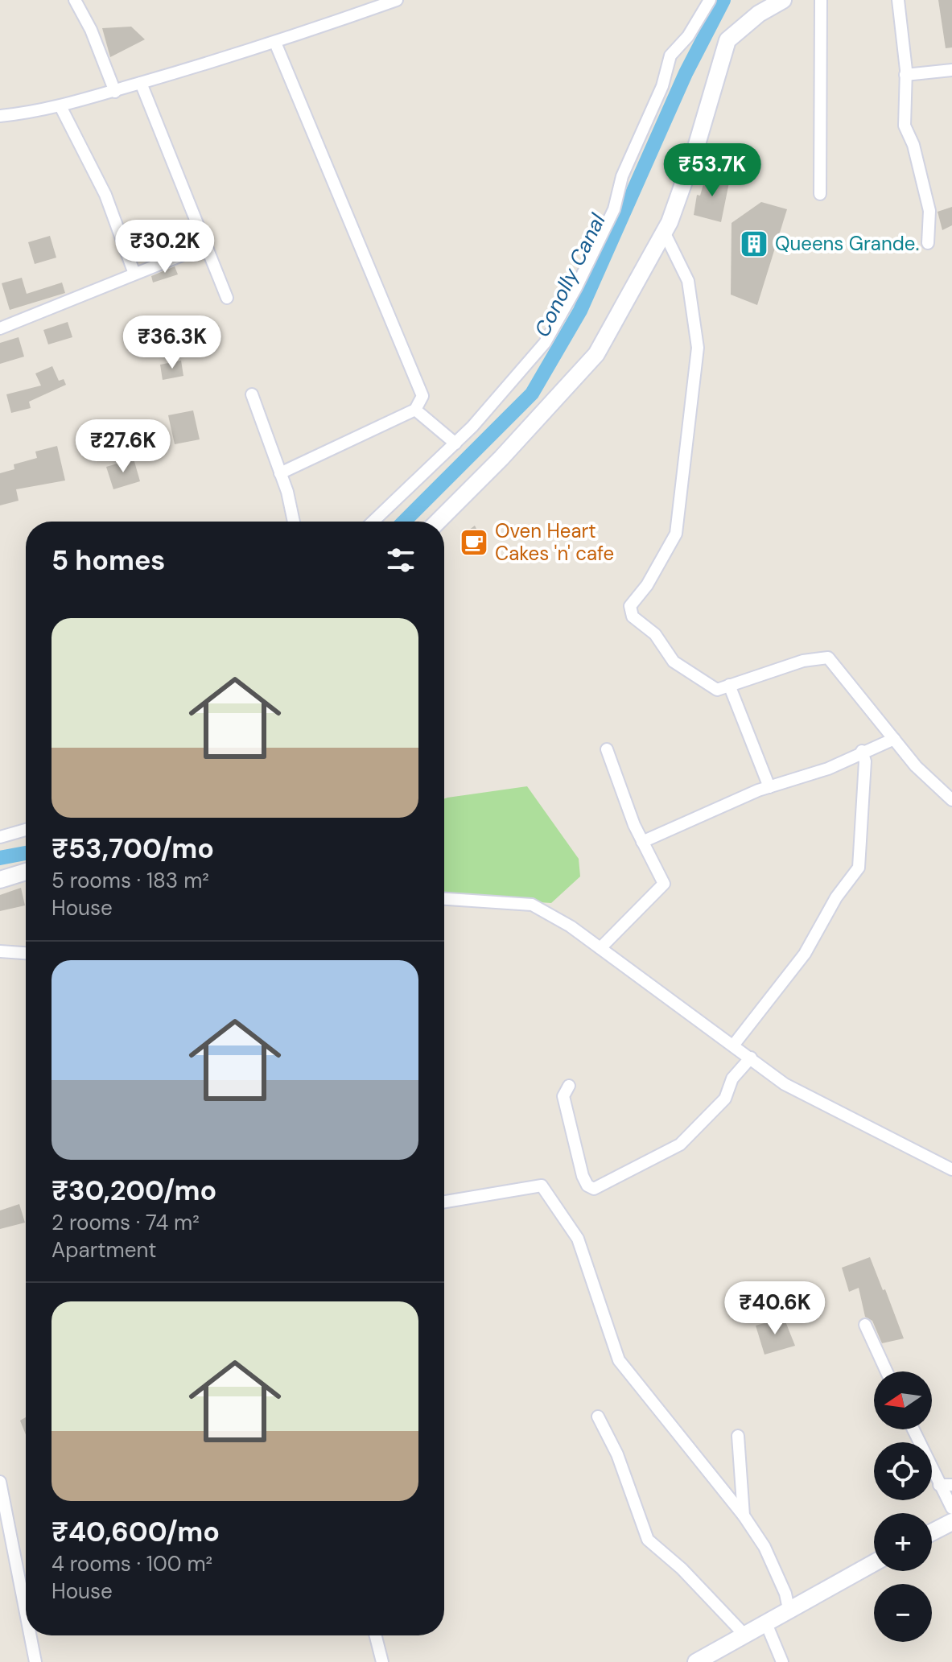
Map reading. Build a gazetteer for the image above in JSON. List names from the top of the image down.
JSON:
{
  "water": ["Conolly Canal"],
  "places": {
    "building": ["Queens Grande."],
    "cafe": ["Oven Heart Cakes 'n' cafe"]
  },
  "north": "left",
  "page": {
    "price": [
      "₹53.7K",
      "₹30.2K",
      "₹36.3K",
      "₹27.6K",
      "₹40.6K"
    ],
    "heading": "5 homes",
    "list": [
      {
        "name": "₹53,700/mo",
        "note": "5 rooms · 183 m² · House"
      },
      {
        "name": "₹30,200/mo",
        "note": "2 rooms · 74 m² · Apartment"
      },
      {
        "name": "₹40,600/mo",
        "note": "4 rooms · 100 m² · House"
      }
    ],
    "map_buttons": ["+", "−"]
  }
}
